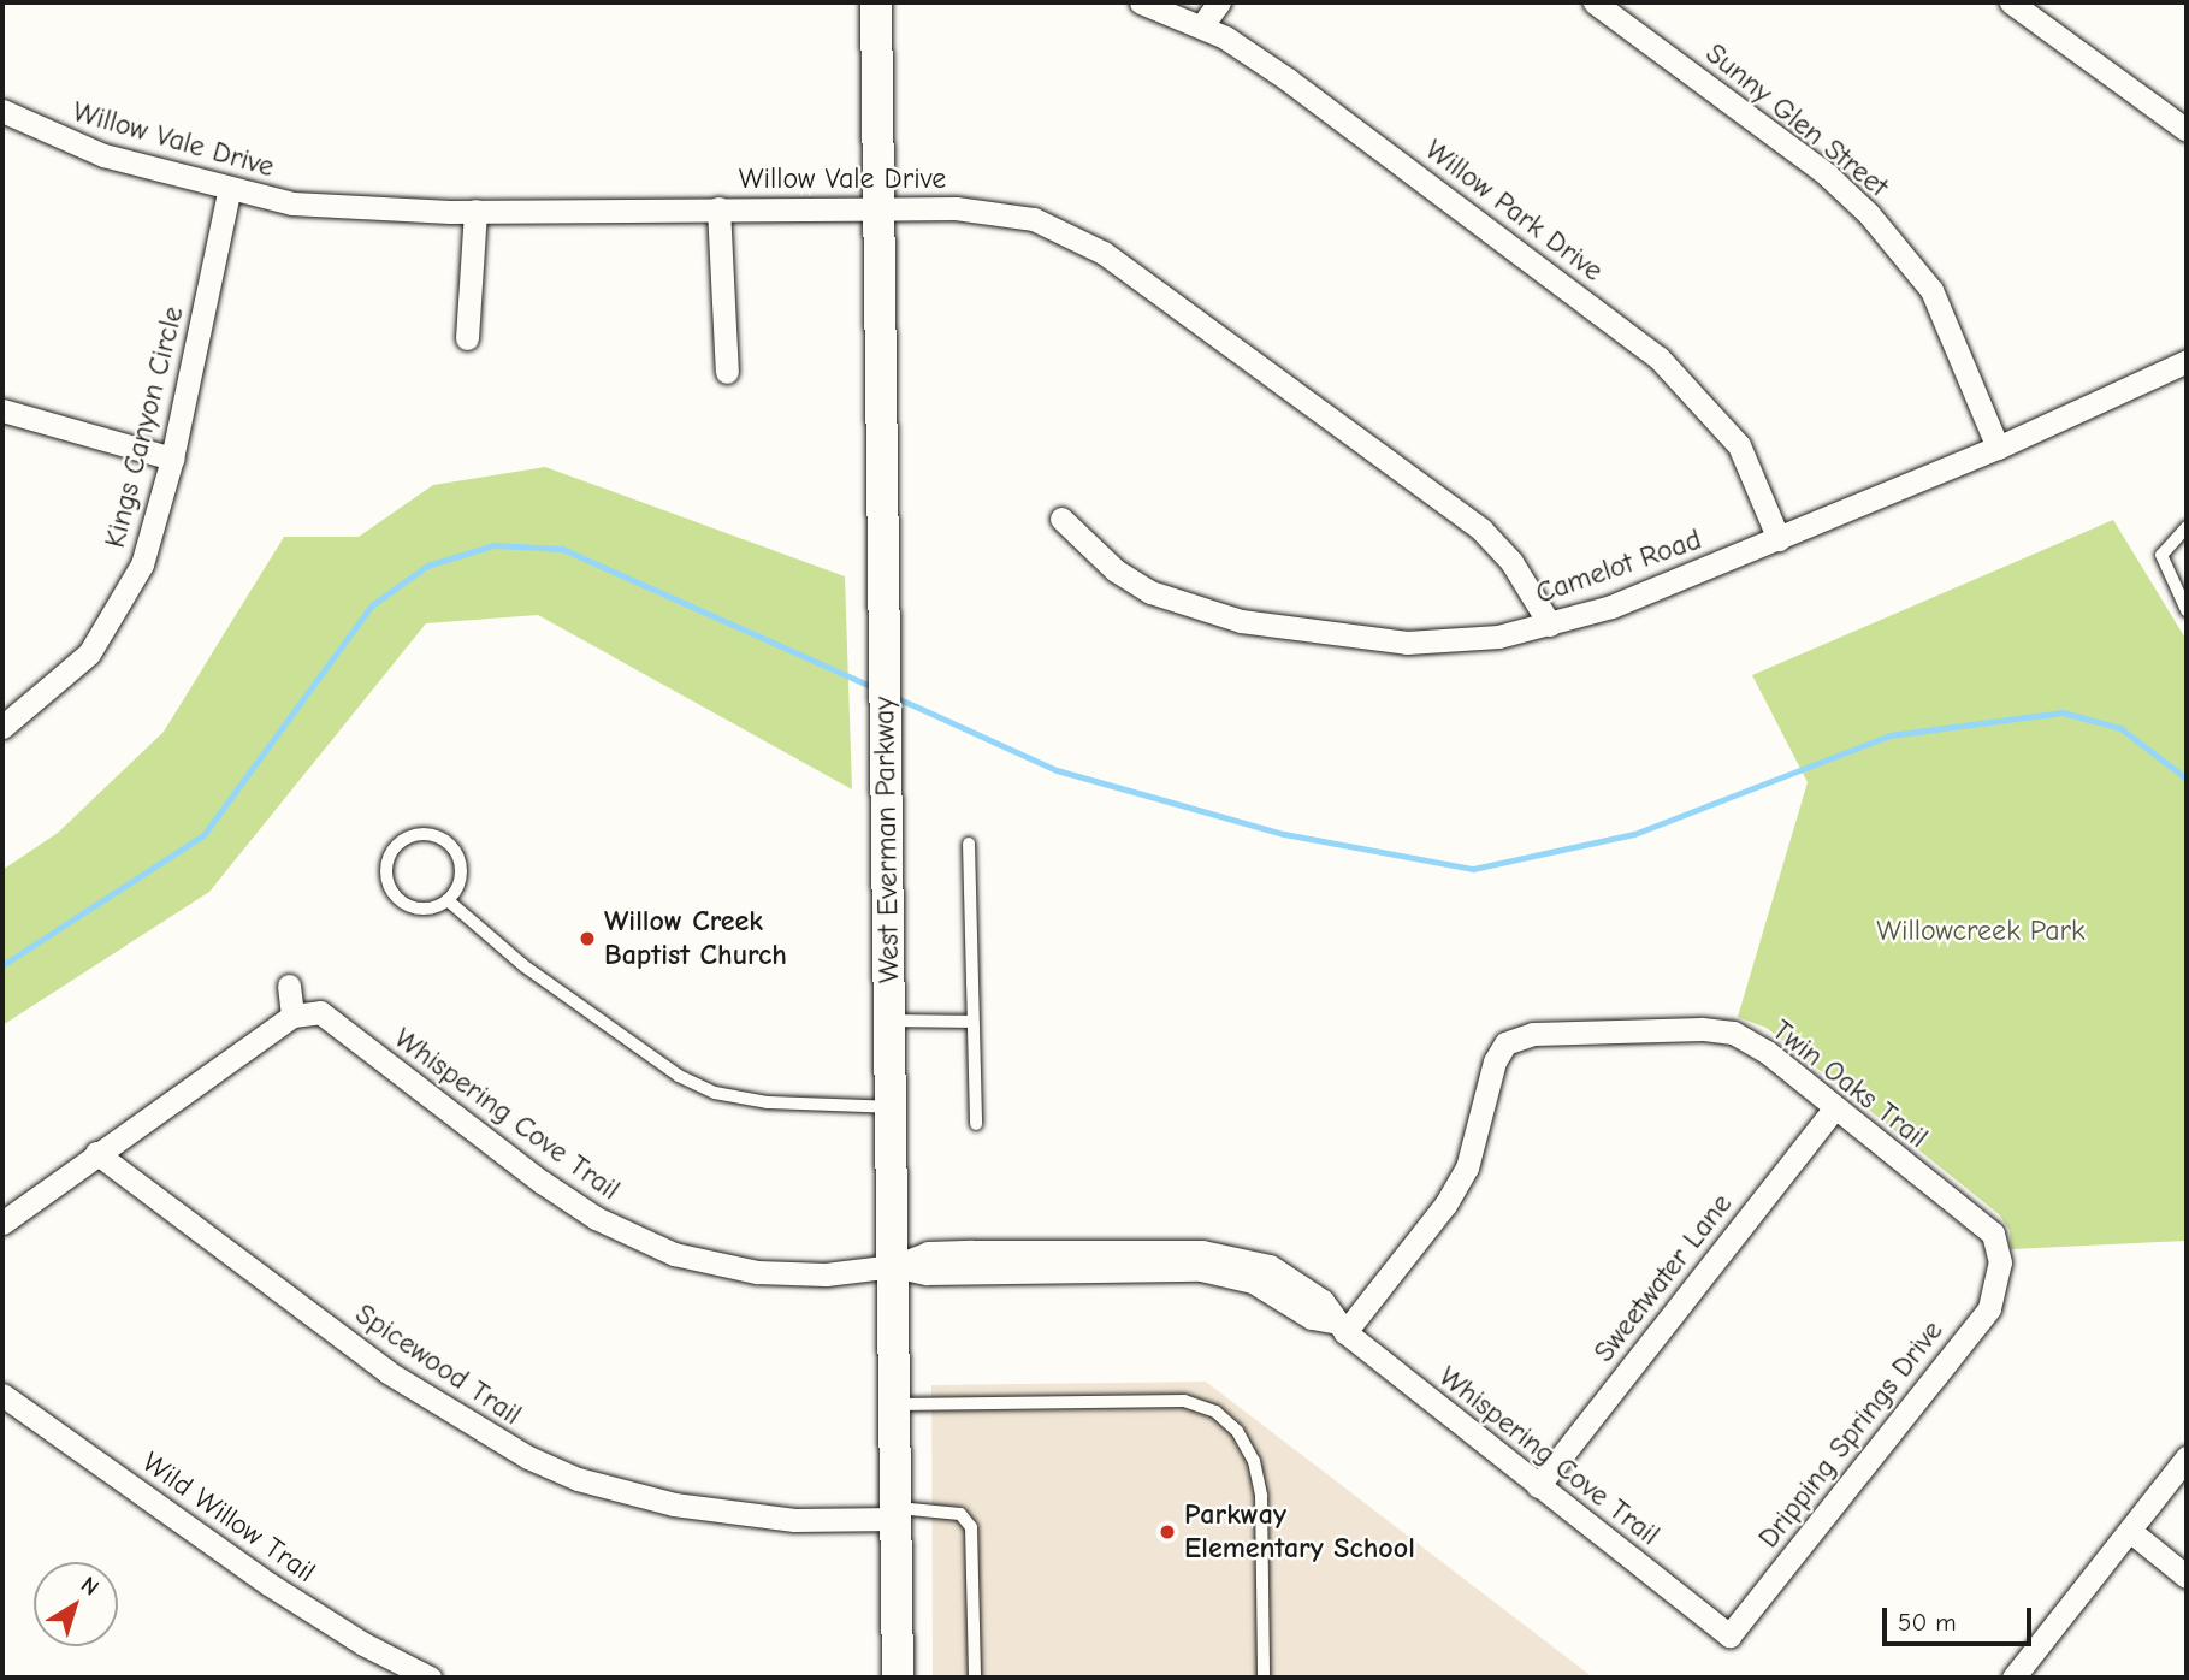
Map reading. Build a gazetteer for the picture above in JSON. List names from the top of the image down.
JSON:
{
  "streets": {
    "street": [
      "Sunny Glen Street",
      "Willow Vale Drive",
      "Willow Park Drive",
      "Kings Canyon Circle",
      "Camelot Road",
      "West Everman Parkway",
      "Twin Oaks Trail",
      "Whispering Cove Trail",
      "Sweetwater Lane",
      "Spicewood Trail",
      "Dripping Springs Drive",
      "Wild Willow Trail"
    ]
  },
  "crossings": [
    ["Sunny Glen Street", "Camelot Road"],
    ["Willow Vale Drive", "Kings Canyon Circle"],
    ["Willow Vale Drive", "Camelot Road"],
    ["Willow Vale Drive", "West Everman Parkway"],
    ["Willow Park Drive", "Camelot Road"],
    ["West Everman Parkway", "Whispering Cove Trail"],
    ["West Everman Parkway", "Spicewood Trail"],
    ["Twin Oaks Trail", "Whispering Cove Trail"],
    ["Twin Oaks Trail", "Sweetwater Lane"],
    ["Twin Oaks Trail", "Dripping Springs Drive"],
    ["Whispering Cove Trail", "Sweetwater Lane"],
    ["Whispering Cove Trail", "Dripping Springs Drive"]
  ],
  "parks": ["Willowcreek Park"],
  "places": ["Willow Creek Baptist Church", "Parkway Elementary School"],
  "scale_bar": "50 m",
  "north": "top right"
}
